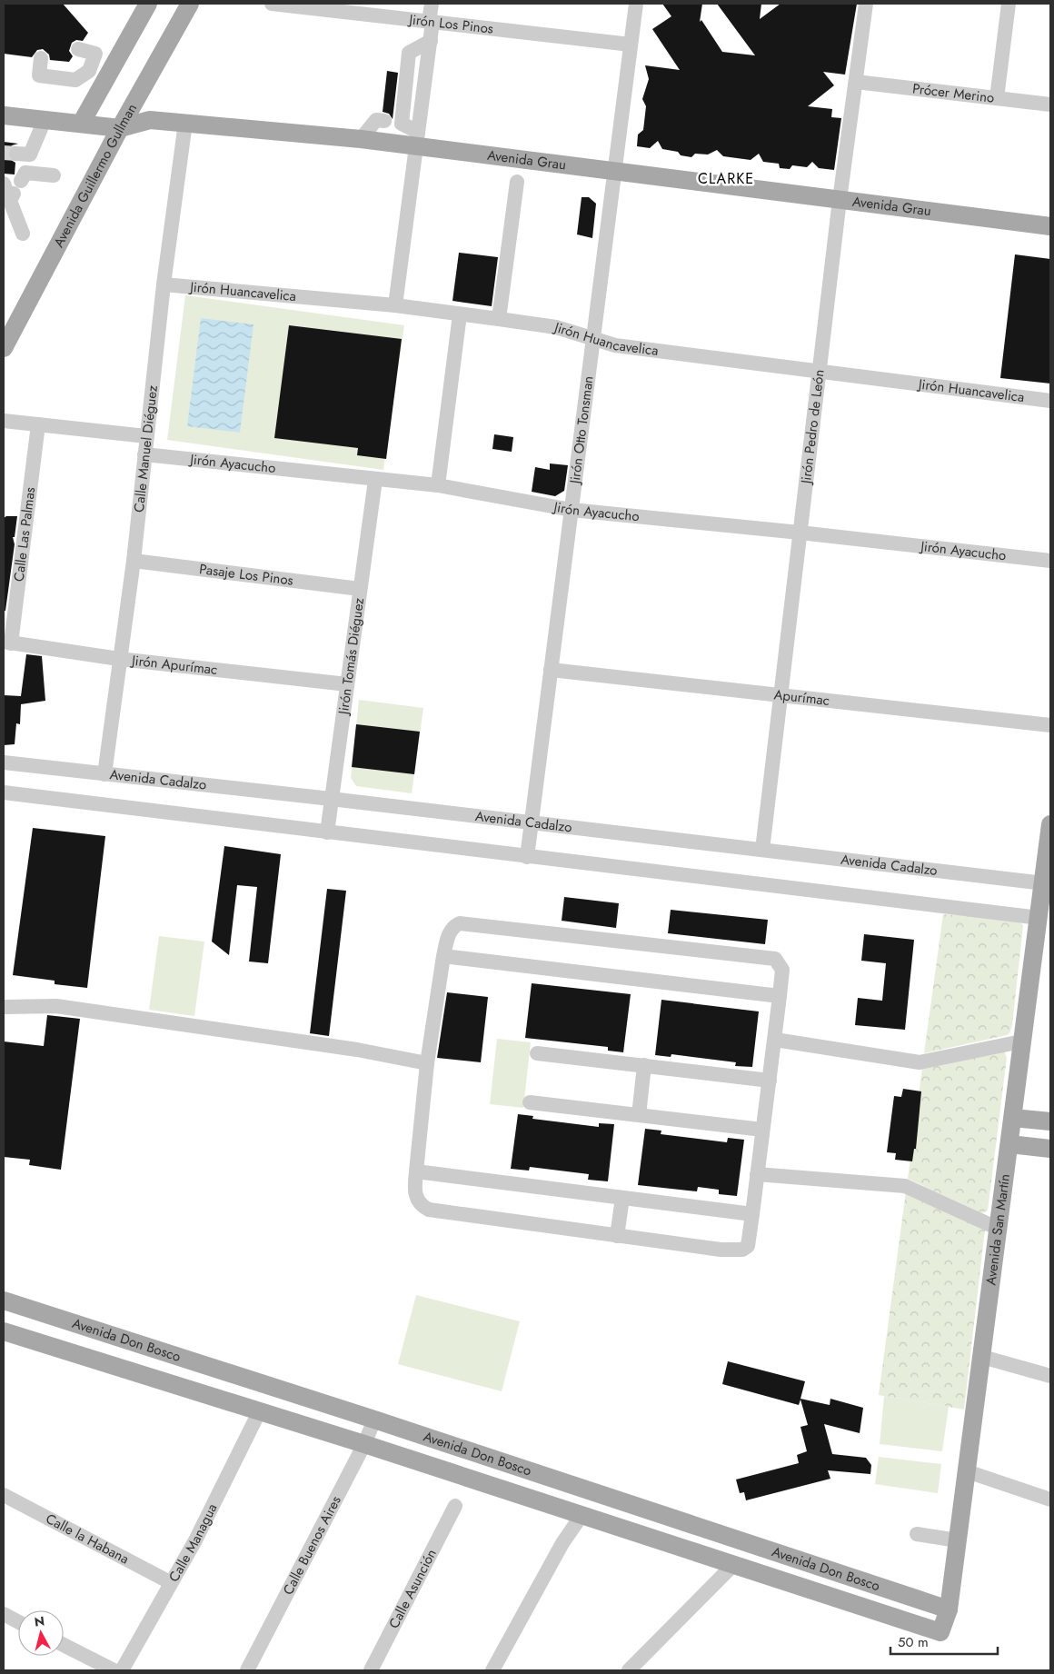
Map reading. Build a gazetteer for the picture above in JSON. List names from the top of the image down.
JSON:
{
  "streets": {
    "main road": [
      "Avenida Grau",
      "Avenida Guillermo Gullman",
      "Avenida San Martín",
      "Avenida Don Bosco"
    ],
    "street": [
      "Jirón Los Pinos",
      "Prócer Merino",
      "Jirón Huancavelica",
      "Jirón Pedro de León",
      "Jirón Otto Tonsman",
      "Calle Manuel Diéguez",
      "Jirón Ayacucho",
      "Calle Las Palmas",
      "Pasaje Los Pinos",
      "Jirón Tomás Diéguez",
      "Jirón Apurímac",
      "Apurímac",
      "Avenida Cadalzo",
      "Calle la Habana",
      "Calle Managua",
      "Calle Buenos Aires",
      "Calle Asunción"
    ]
  },
  "crossings": [
    ["Jirón Los Pinos", "Jirón Otto Tonsman"],
    ["Prócer Merino", "Jirón Pedro de León"],
    ["Avenida Grau", "Avenida Guillermo Gullman"],
    ["Avenida Grau", "Jirón Pedro de León"],
    ["Avenida Grau", "Jirón Otto Tonsman"],
    ["Avenida Grau", "Calle Manuel Diéguez"],
    ["Jirón Huancavelica", "Jirón Pedro de León"],
    ["Jirón Huancavelica", "Jirón Otto Tonsman"],
    ["Jirón Huancavelica", "Calle Manuel Diéguez"],
    ["Jirón Pedro de León", "Jirón Ayacucho"],
    ["Jirón Pedro de León", "Apurímac"],
    ["Jirón Pedro de León", "Avenida Cadalzo"],
    ["Jirón Otto Tonsman", "Jirón Ayacucho"],
    ["Jirón Otto Tonsman", "Apurímac"],
    ["Jirón Otto Tonsman", "Avenida Cadalzo"],
    ["Calle Manuel Diéguez", "Jirón Ayacucho"],
    ["Calle Manuel Diéguez", "Pasaje Los Pinos"],
    ["Calle Manuel Diéguez", "Jirón Apurímac"],
    ["Calle Manuel Diéguez", "Avenida Cadalzo"],
    ["Jirón Ayacucho", "Jirón Tomás Diéguez"],
    ["Calle Las Palmas", "Jirón Apurímac"],
    ["Pasaje Los Pinos", "Jirón Tomás Diéguez"],
    ["Jirón Tomás Diéguez", "Jirón Apurímac"],
    ["Jirón Tomás Diéguez", "Avenida Cadalzo"],
    ["Avenida Cadalzo", "Avenida San Martín"],
    ["Avenida San Martín", "Avenida Don Bosco"],
    ["Avenida Don Bosco", "Calle Managua"],
    ["Avenida Don Bosco", "Calle Buenos Aires"],
    ["Calle la Habana", "Calle Managua"]
  ],
  "districts": ["CLARKE"],
  "scale_bar": "50 m",
  "north": "top"
}
